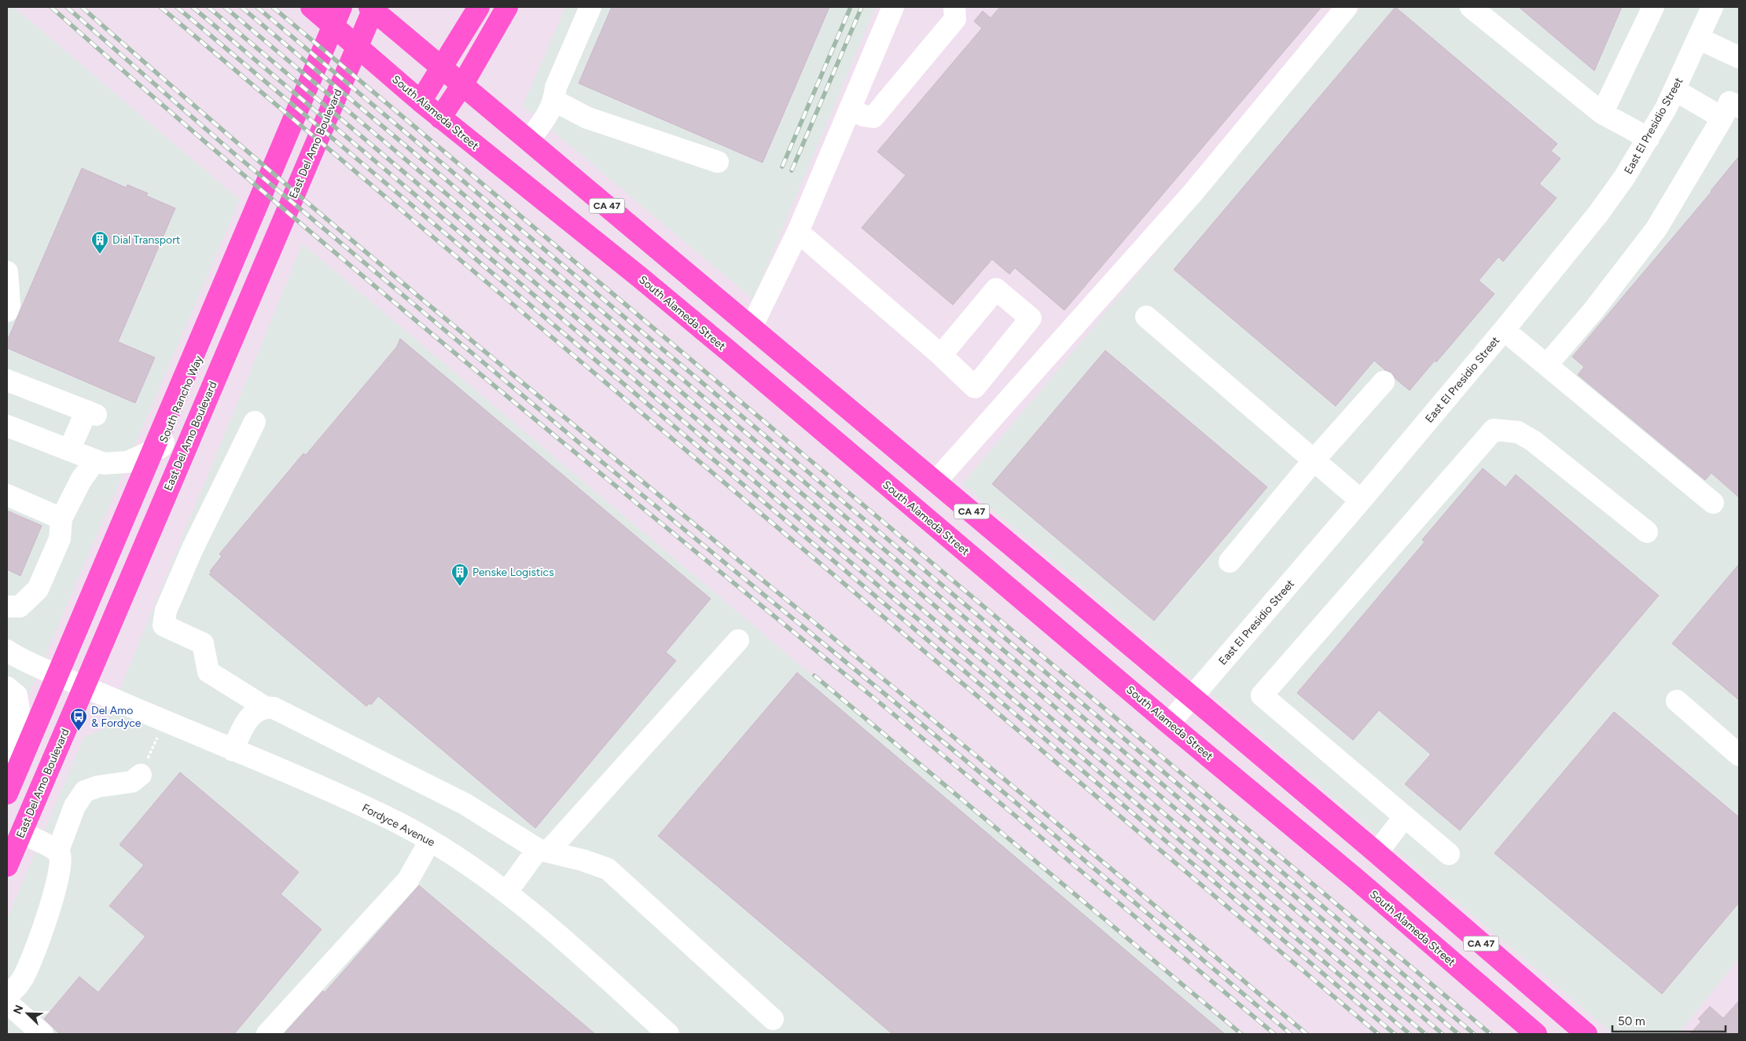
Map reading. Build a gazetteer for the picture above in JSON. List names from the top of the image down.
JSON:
{
  "streets": {
    "main road": ["South Alameda Street", "East Del Amo Boulevard", "CA 47"],
    "street": ["East El Presidio Street", "South Rancho Way", "Fordyce Avenue"]
  },
  "crossings": [
    ["South Alameda Street", "East El Presidio Street"],
    ["East El Presidio Street", "CA 47"],
    ["East Del Amo Boulevard", "Fordyce Avenue"]
  ],
  "places": {
    "building": ["Dial Transport", "Penske Logistics"],
    "bus stop": ["Del Amo & Fordyce"]
  },
  "scale_bar": "50 m",
  "north": "top left"
}
